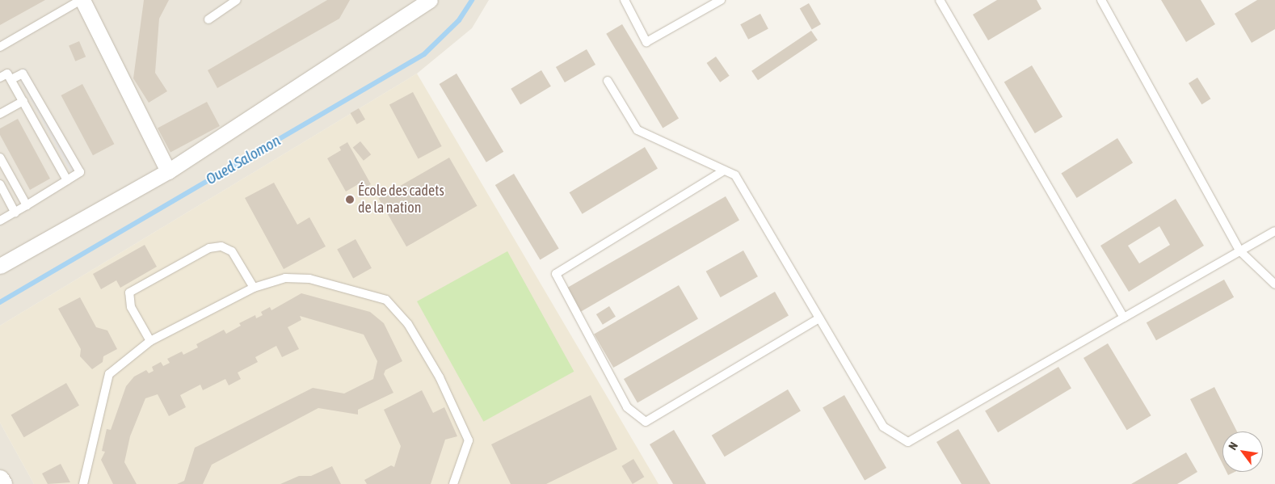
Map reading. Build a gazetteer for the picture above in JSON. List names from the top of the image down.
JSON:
{
  "water": ["Oued Salomon"],
  "places": ["École des cadets de la nation"],
  "north": "top left"
}
